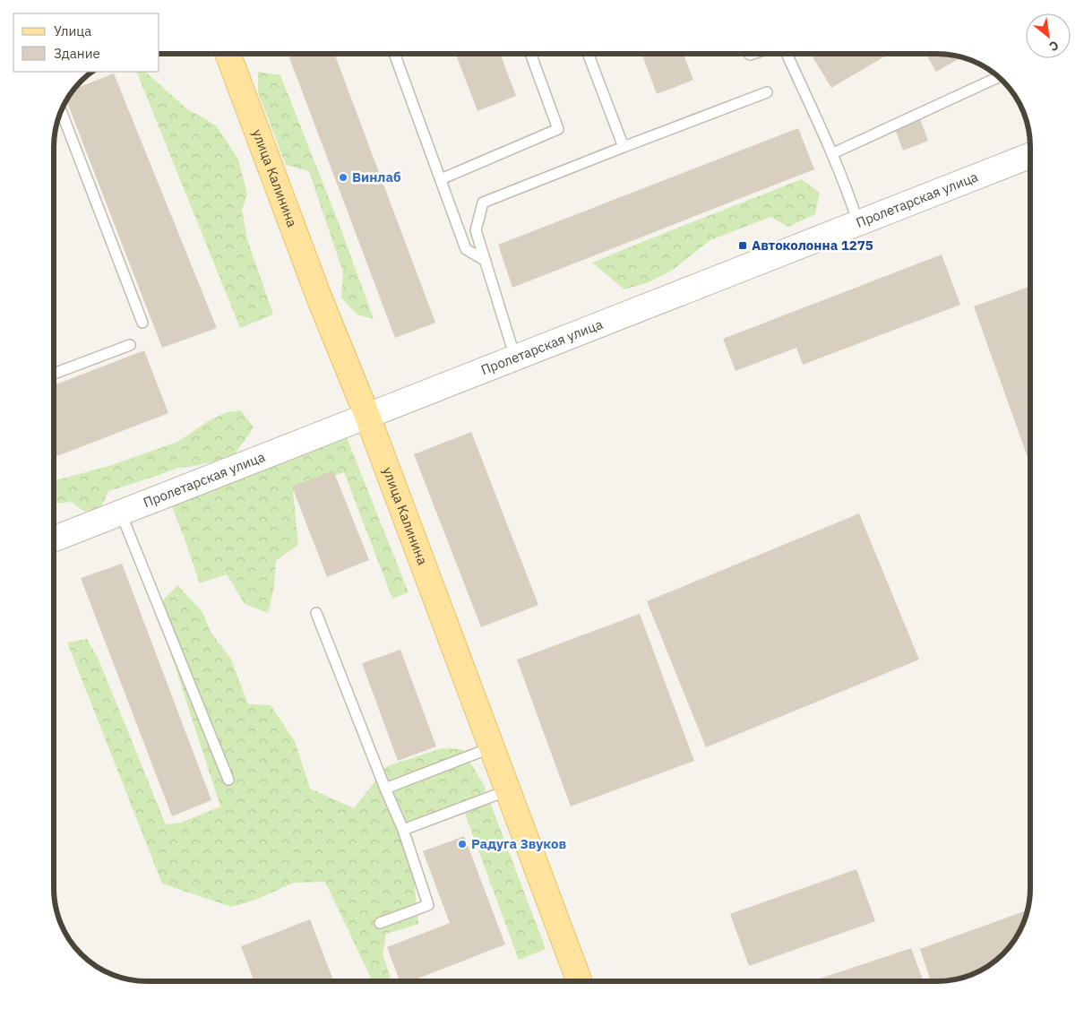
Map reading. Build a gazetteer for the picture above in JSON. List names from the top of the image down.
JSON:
{
  "streets": {
    "main road": ["улица Калинина"],
    "street": ["Пролетарская улица"]
  },
  "crossings": [
    ["улица Калинина", "Пролетарская улица"]
  ],
  "places": {
    "other": ["Винлаб", "Радуга Звуков"],
    "transit": ["Автоколонна 1275"]
  },
  "legend": ["Улица", "Здание"],
  "north": "bottom right"
}
